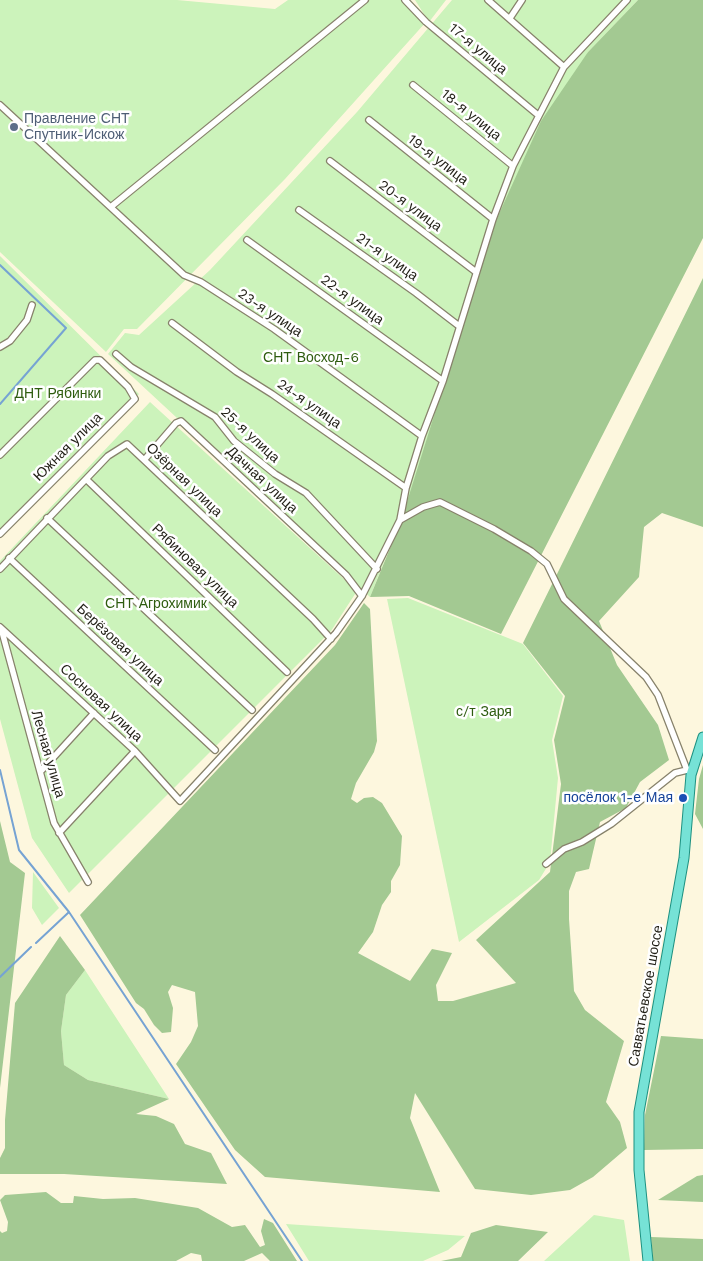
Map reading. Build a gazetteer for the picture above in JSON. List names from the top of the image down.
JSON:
{
  "streets": {
    "main road": ["Савватьевское шоссе"],
    "street": [
      "17-я улица",
      "18-я улица",
      "19-я улица",
      "20-я улица",
      "21-я улица",
      "22-я улица",
      "23-я улица",
      "24-я улица",
      "25-я улица",
      "Южная улица",
      "Озёрная улица",
      "Дачная улица",
      "Рябиновая улица",
      "Берёзовая улица",
      "Сосновая улица",
      "Лесная улица"
    ]
  },
  "crossings": [
    ["Озёрная улица", "Дачная улица"],
    ["Озёрная улица", "Рябиновая улица"],
    ["Озёрная улица", "Берёзовая улица"],
    ["Озёрная улица", "Сосновая улица"],
    ["Сосновая улица", "Лесная улица"]
  ],
  "parks": [
    "СНТ Восход-6",
    "ДНТ Рябинки",
    "СНТ Агрохимик",
    "с/т Заря"
  ],
  "places": ["Правление СНТ Спутник-Искож", "посёлок 1-е Мая"]
}
